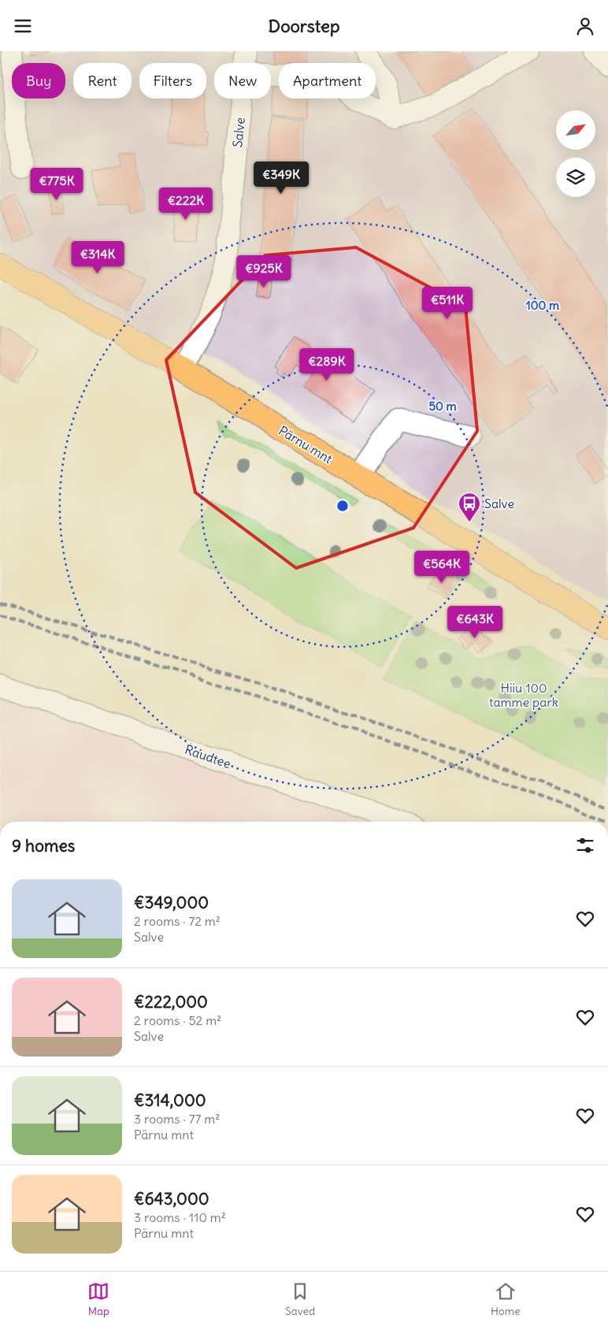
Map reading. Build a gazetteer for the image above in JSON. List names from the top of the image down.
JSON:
{
  "streets": {
    "main road": ["Pärnu mnt"],
    "street": ["Salve", "Raudtee"]
  },
  "crossings": [
    ["Salve", "Pärnu mnt"]
  ],
  "parks": ["Hiiu 100 tamme park"],
  "places": {
    "bus stop": ["Salve"]
  },
  "north": "top right",
  "page": {
    "header": "Doorstep",
    "chip": [
      "Buy",
      "Rent",
      "Filters",
      "New",
      "Apartment"
    ],
    "price": [
      "€349K",
      "€775K",
      "€222K",
      "€314K",
      "€925K",
      "€511K",
      "€289K",
      "€564K",
      "€643K"
    ],
    "heading": "9 homes",
    "list": [
      {
        "name": "€349,000",
        "note": "2 rooms · 72 m² · Salve"
      },
      {
        "name": "€222,000",
        "note": "2 rooms · 52 m² · Salve"
      },
      {
        "name": "€314,000",
        "note": "3 rooms · 77 m² · Pärnu mnt"
      },
      {
        "name": "€643,000",
        "note": "3 rooms · 110 m² · Pärnu mnt"
      }
    ],
    "tabs": ["Map", "Saved", "Home"]
  },
  "rings": ["100 m", "50 m"]
}
